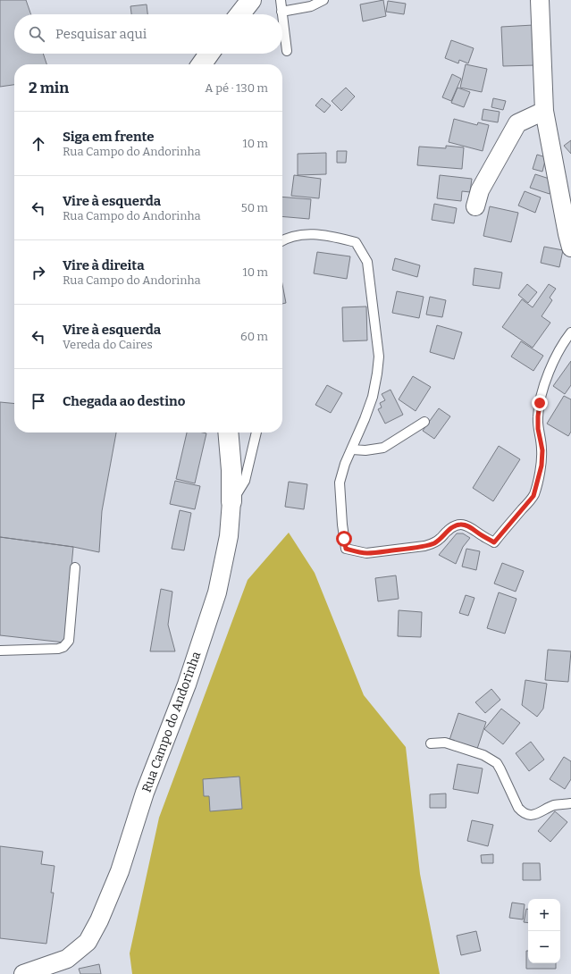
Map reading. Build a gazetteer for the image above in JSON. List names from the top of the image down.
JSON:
{
  "streets": {
    "street": ["Rua Campo do Andorinha"]
  },
  "page": {
    "search": "Pesquisar aqui",
    "heading": ["2 min", "A pé · 130 m"],
    "list": [
      ["Siga em frente", "Rua Campo do Andorinha", "10 m"],
      ["Vire à esquerda", "Rua Campo do Andorinha", "50 m"],
      ["Vire à direita", "Rua Campo do Andorinha", "10 m"],
      ["Vire à esquerda", "Vereda do Caires", "60 m"],
      "Chegada ao destino"
    ],
    "map_buttons": ["+", "−"]
  }
}
